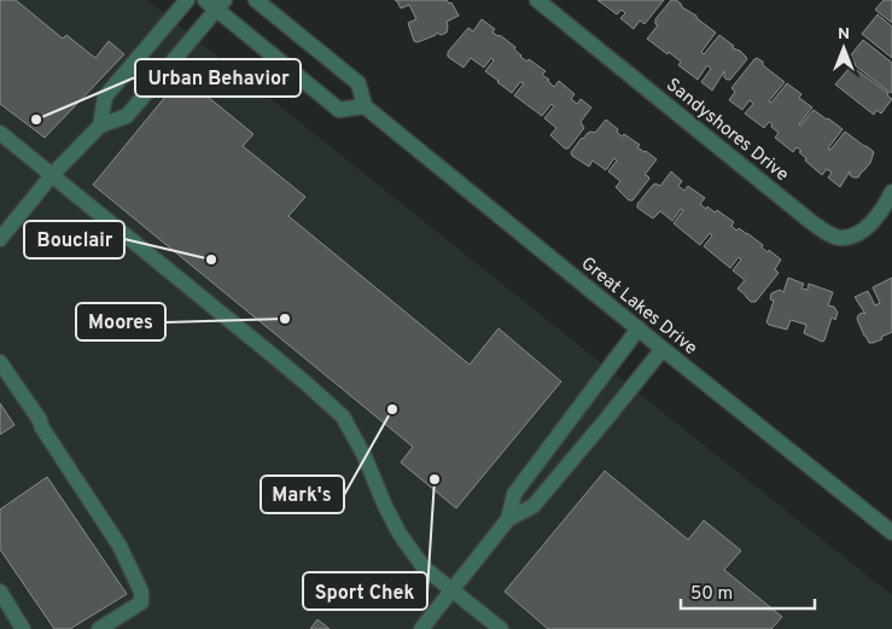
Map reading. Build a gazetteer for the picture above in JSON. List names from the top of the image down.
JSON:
{
  "streets": {
    "street": ["Sandyshores Drive", "Great Lakes Drive"]
  },
  "places": [
    "Urban Behavior",
    "Bouclair",
    "Moores",
    "Mark's",
    "Sport Chek"
  ],
  "scale_bar": "50 m",
  "north": "top"
}
